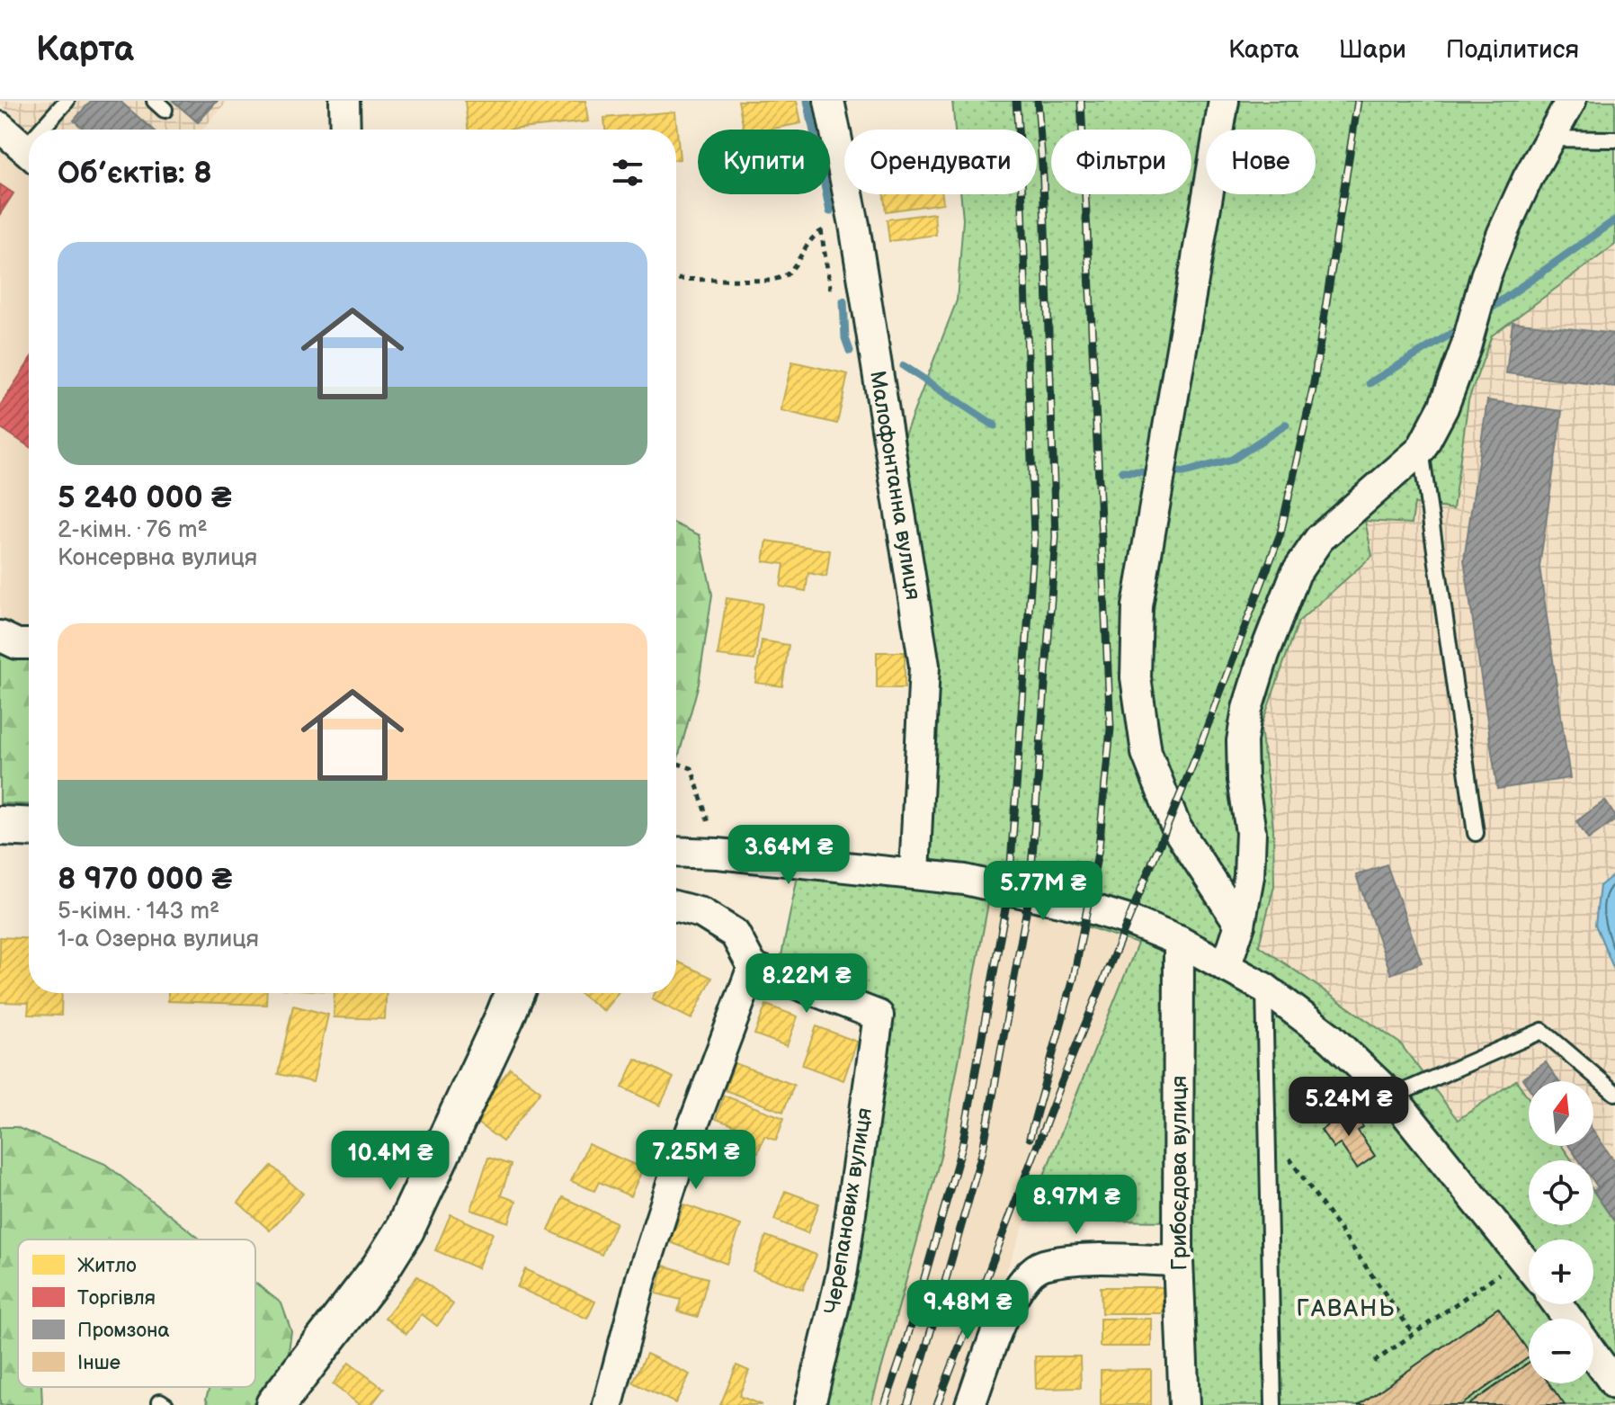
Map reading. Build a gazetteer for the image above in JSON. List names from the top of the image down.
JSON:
{
  "streets": {
    "street": ["Малофонтанна вулиця", "Грибоєдова вулиця", "Черепанових вулиця"]
  },
  "districts": ["ГАВАНЬ"],
  "legend": [
    "Житло",
    "Торгівля",
    "Промзона",
    "Інше"
  ],
  "north": "top",
  "page": {
    "header": "Карта",
    "nav": ["Карта", "Шари", "Поділитися"],
    "chip": [
      "Купити",
      "Орендувати",
      "Фільтри",
      "Нове"
    ],
    "heading": "Об’єктів: 8",
    "list": [
      {
        "name": "5 240 000 ₴",
        "note": "2-кімн. · 76 m² · Консервна вулиця"
      },
      {
        "name": "8 970 000 ₴",
        "note": "5-кімн. · 143 m² · 1-а Озерна вулиця"
      }
    ],
    "price": [
      "3.64M ₴",
      "5.77M ₴",
      "8.22M ₴",
      "5.24M ₴",
      "7.25M ₴",
      "10.4M ₴",
      "8.97M ₴",
      "9.48M ₴"
    ],
    "map_buttons": ["+", "−"]
  }
}
